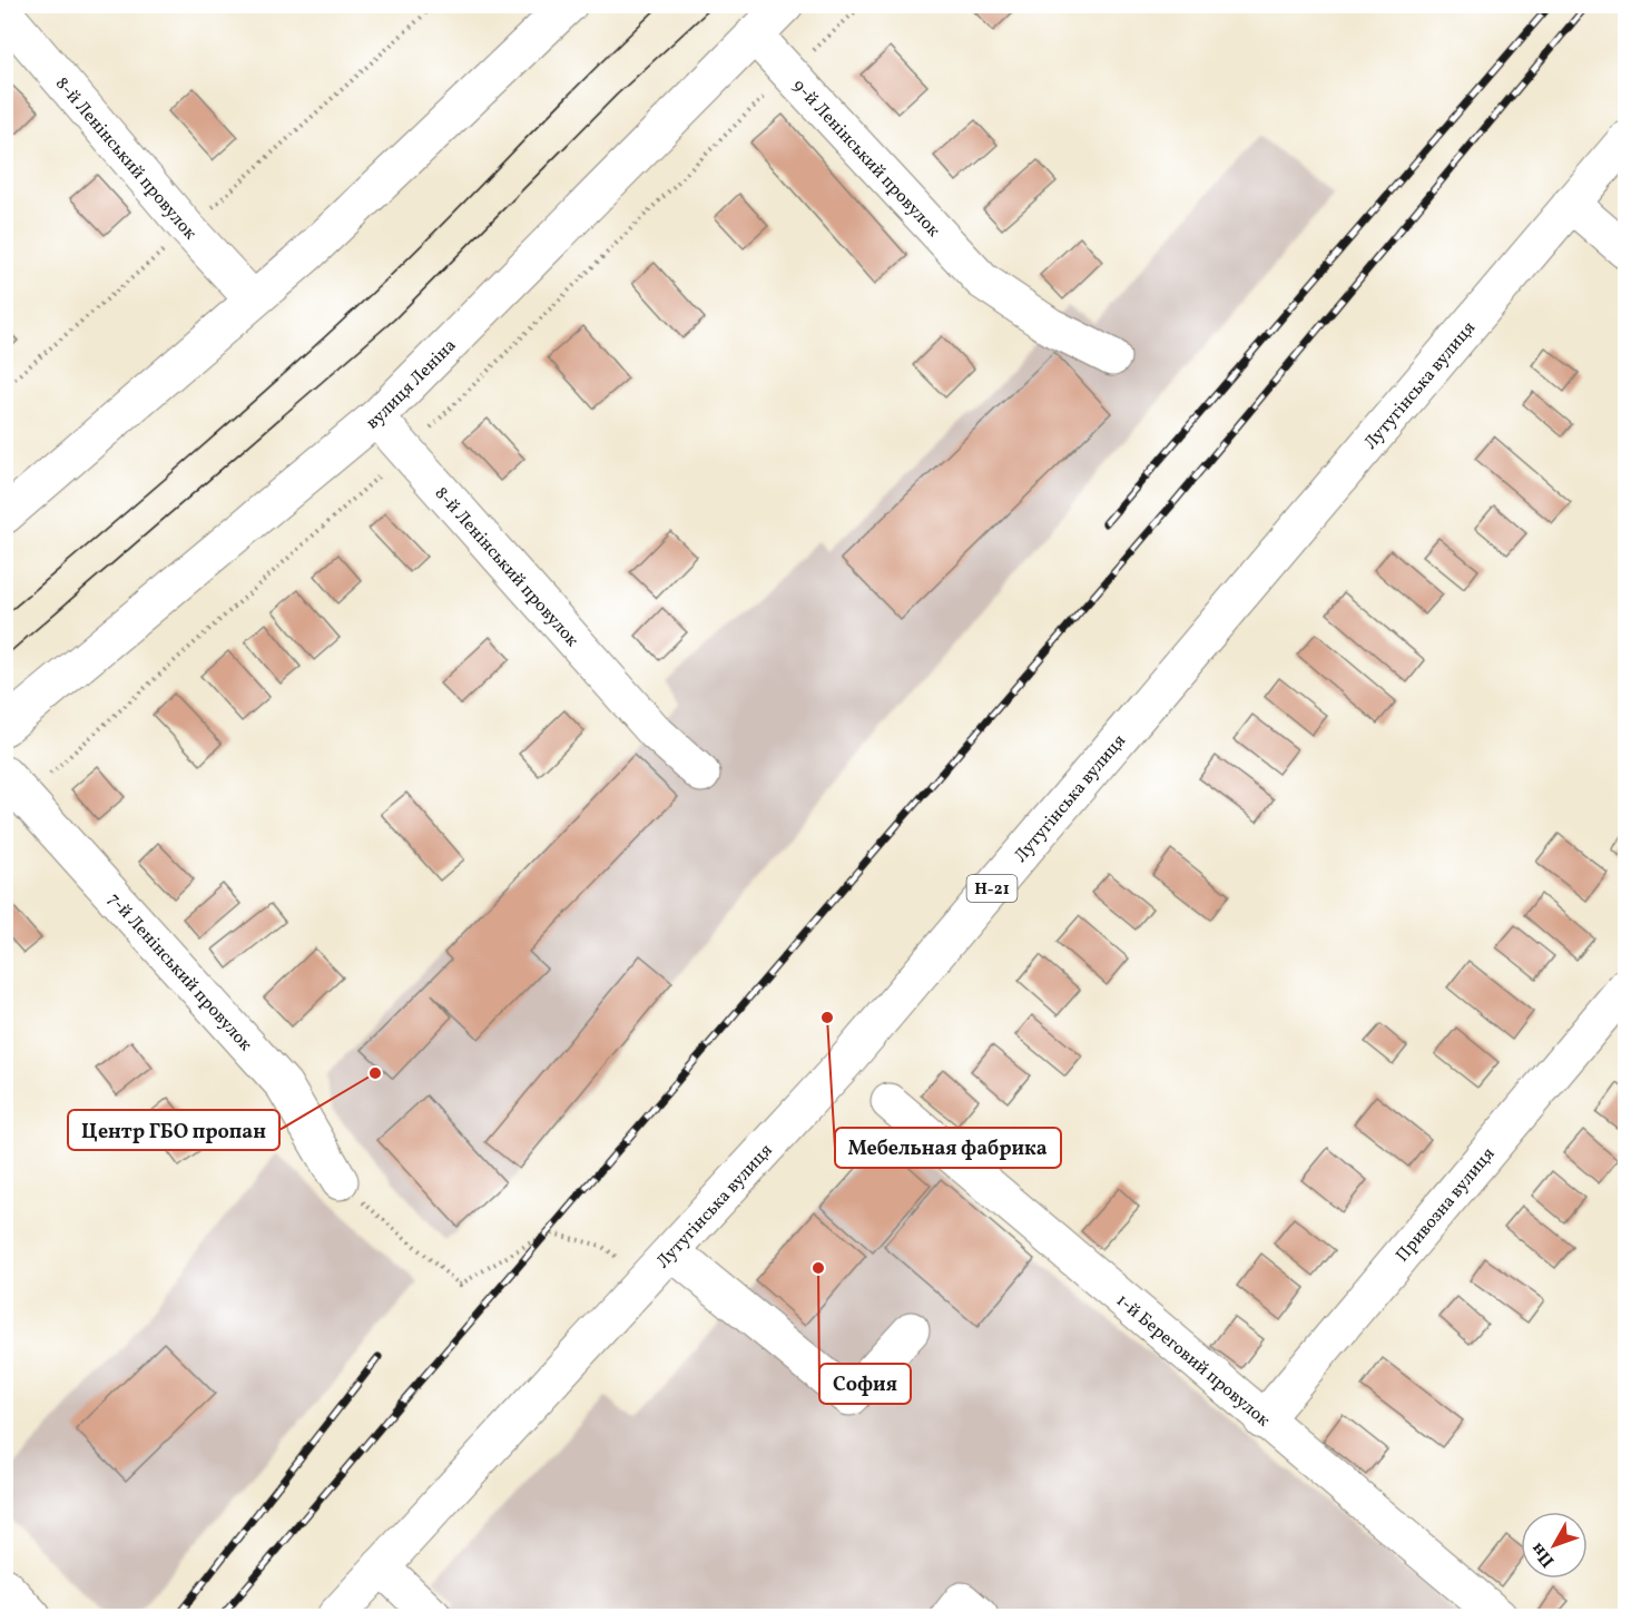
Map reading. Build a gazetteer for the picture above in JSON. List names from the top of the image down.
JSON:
{
  "streets": {
    "street": [
      "8-й Ленінський провулок",
      "9-й Ленінський провулок",
      "вулиця Леніна",
      "Лутугінська вулиця",
      "Н-21",
      "7-й Ленінський провулок",
      "Привозна вулиця",
      "1-й Береговий провулок"
    ]
  },
  "crossings": [
    ["8-й Ленінський провулок", "вулиця Леніна"],
    ["9-й Ленінський провулок", "вулиця Леніна"],
    ["Привозна вулиця", "1-й Береговий провулок"]
  ],
  "places": ["Мебельная фабрика", "Центр ГБО пропан", "София"],
  "north": "bottom left"
}
